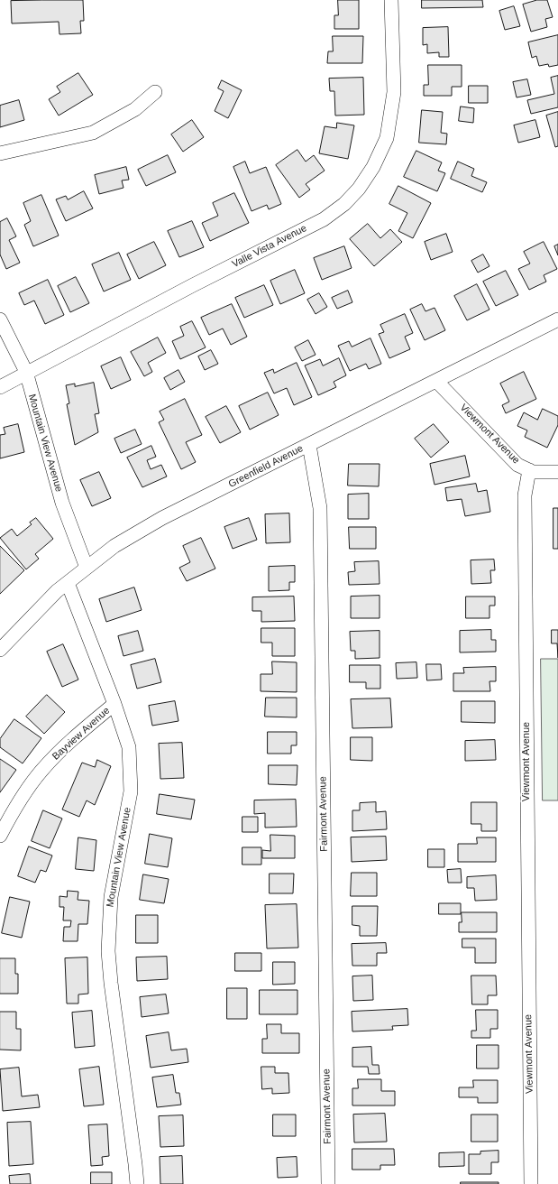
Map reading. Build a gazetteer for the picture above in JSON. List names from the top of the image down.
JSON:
{
  "streets": {
    "street": [
      "Valle Vista Avenue",
      "Viewmont Avenue",
      "Mountain View Avenue",
      "Greenfield Avenue",
      "Bayview Avenue",
      "Fairmont Avenue"
    ]
  },
  "crossings": [
    ["Valle Vista Avenue", "Mountain View Avenue"],
    ["Viewmont Avenue", "Greenfield Avenue"],
    ["Mountain View Avenue", "Greenfield Avenue"],
    ["Mountain View Avenue", "Bayview Avenue"],
    ["Greenfield Avenue", "Fairmont Avenue"]
  ]
}
